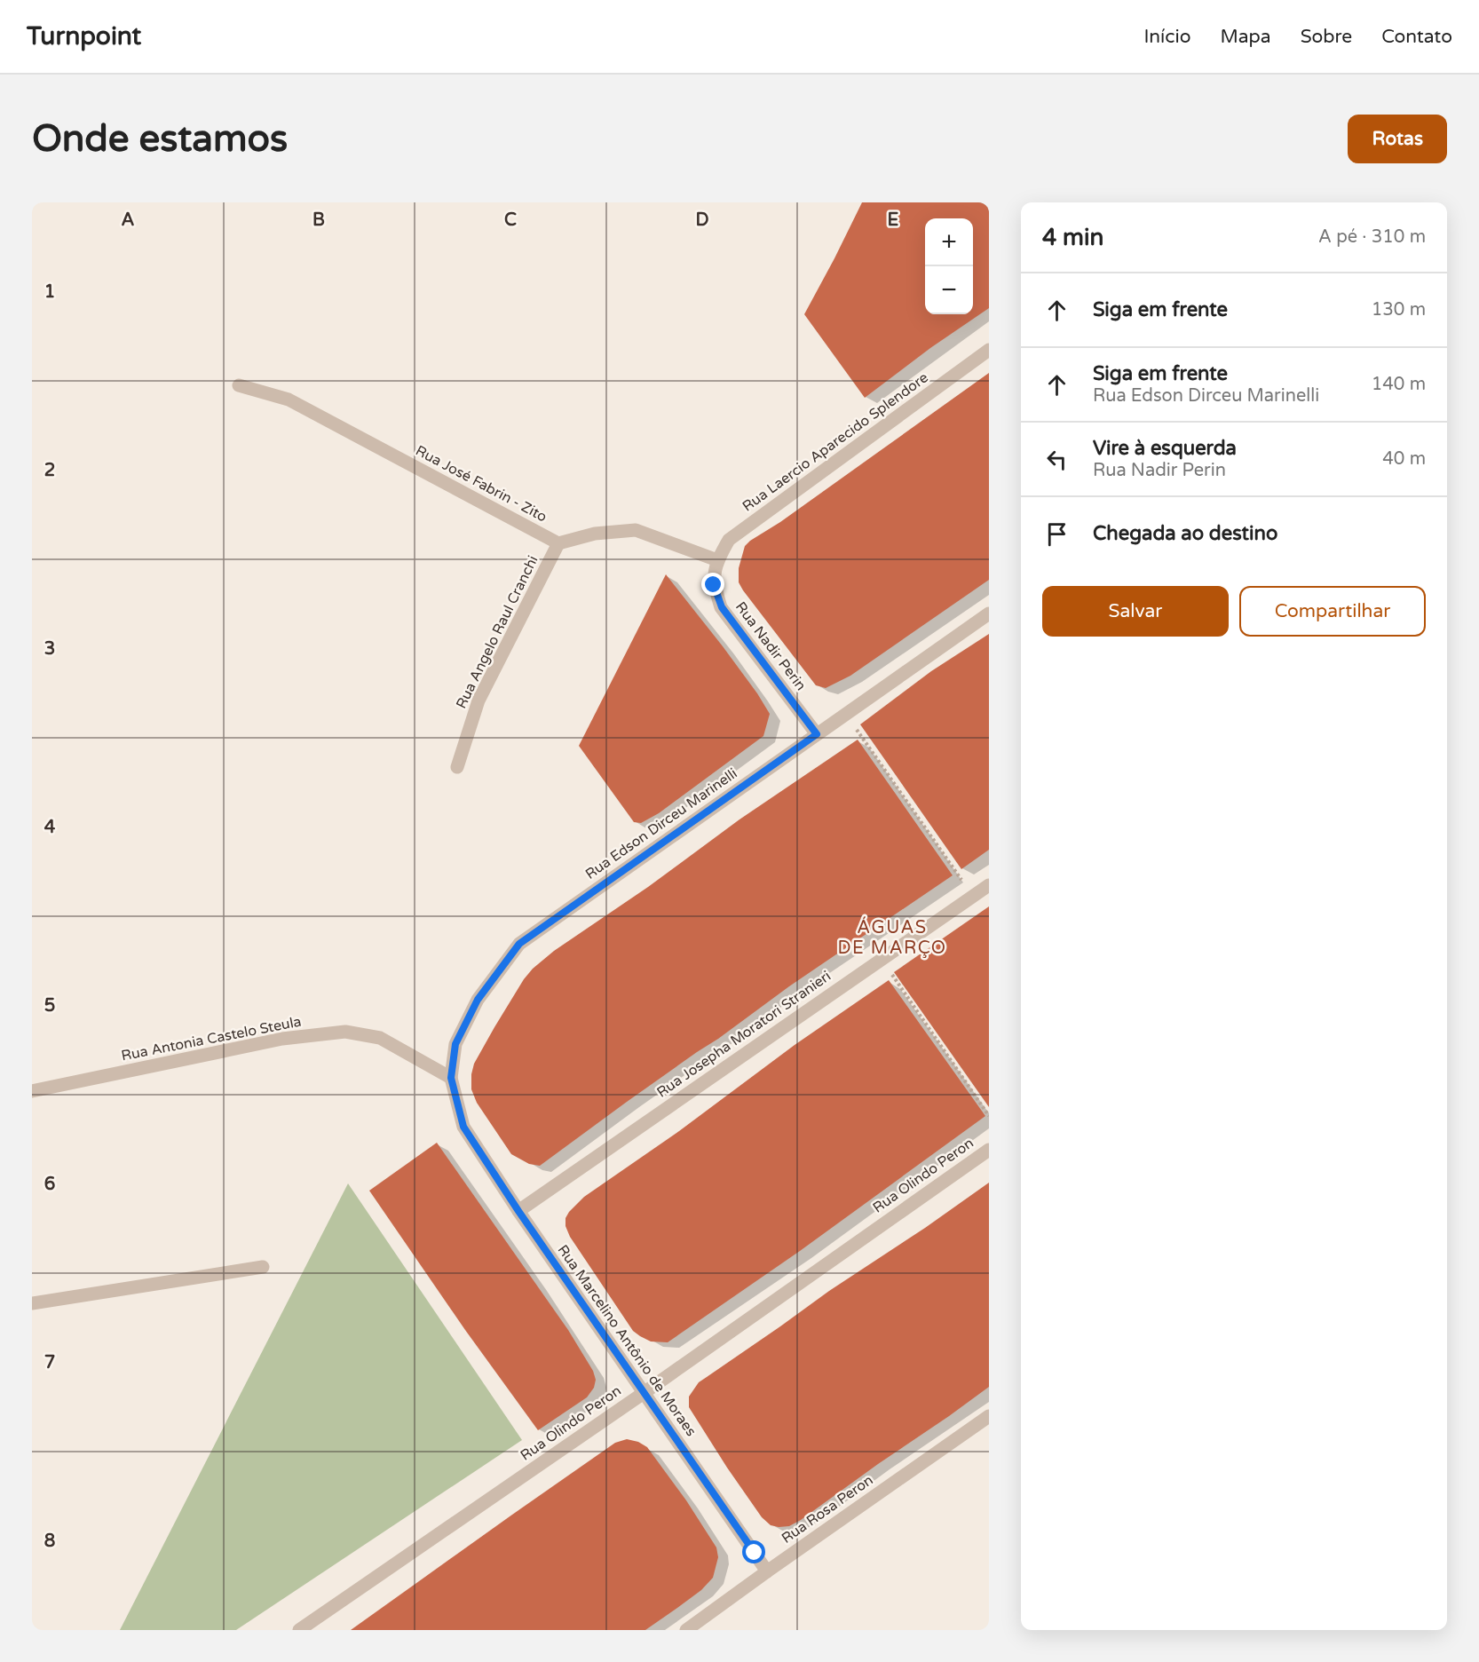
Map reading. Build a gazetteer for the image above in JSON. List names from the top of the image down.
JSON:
{
  "streets": {
    "street": [
      "Rua Laercio Aparecido Splendore",
      "Rua José Fabrin - Zito",
      "Rua Angelo Raul Cranchi",
      "Rua Nadir Perin",
      "Rua Edson Dirceu Marinelli",
      "Rua Josepha Moratori Stranieri",
      "Rua Antonia Castelo Steula",
      "Rua Olindo Peron",
      "Rua Marcelino Antônio de Moraes",
      "Rua Rosa Peron"
    ]
  },
  "crossings": [
    ["Rua Laercio Aparecido Splendore", "Rua Nadir Perin"],
    ["Rua José Fabrin - Zito", "Rua Angelo Raul Cranchi"],
    ["Rua Nadir Perin", "Rua Edson Dirceu Marinelli"],
    ["Rua Edson Dirceu Marinelli", "Rua Antonia Castelo Steula"],
    ["Rua Edson Dirceu Marinelli", "Rua Marcelino Antônio de Moraes"],
    ["Rua Josepha Moratori Stranieri", "Rua Marcelino Antônio de Moraes"],
    ["Rua Olindo Peron", "Rua Marcelino Antônio de Moraes"],
    ["Rua Marcelino Antônio de Moraes", "Rua Rosa Peron"]
  ],
  "districts": ["ÁGUAS DE MARÇO"],
  "page": {
    "header": "Turnpoint",
    "nav": [
      "Início",
      "Mapa",
      "Sobre",
      "Contato"
    ],
    "buttons": [
      "Rotas",
      ["Salvar", "Compartilhar"]
    ],
    "title": "Onde estamos",
    "heading": ["4 min", "A pé · 310 m"],
    "map_buttons": ["+", "−"],
    "list": [
      ["Siga em frente", "130 m"],
      ["Siga em frente", "Rua Edson Dirceu Marinelli", "140 m"],
      ["Vire à esquerda", "Rua Nadir Perin", "40 m"],
      "Chegada ao destino"
    ]
  },
  "grid": {
    "columns": [
      "A",
      "B",
      "C",
      "D",
      "E"
    ],
    "rows": [
      "1",
      "2",
      "3",
      "4",
      "5",
      "6",
      "7",
      "8"
    ]
  }
}
